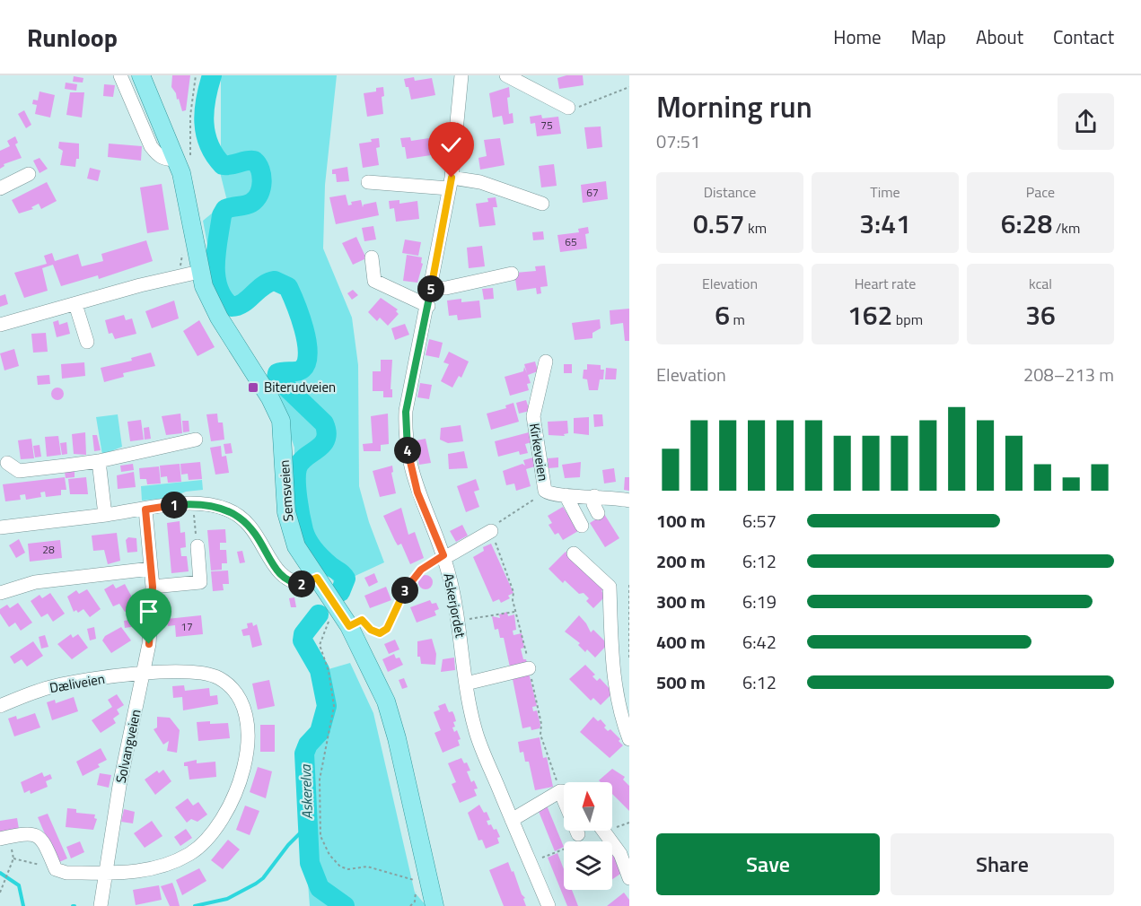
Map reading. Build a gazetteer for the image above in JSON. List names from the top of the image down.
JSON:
{
  "streets": {
    "main road": ["Semsveien"],
    "street": [
      "Kirkeveien",
      "Askerjordet",
      "Dæliveien",
      "Solvangveien"
    ]
  },
  "crossings": [
    ["Dæliveien", "Solvangveien"]
  ],
  "water": ["Askerelva"],
  "places": {
    "transit": ["Biterudveien"]
  },
  "house_numbers": [
    "75",
    "67",
    "65",
    "28",
    "17"
  ],
  "north": "top",
  "page": {
    "header": "Runloop",
    "nav": [
      "Home",
      "Map",
      "About",
      "Contact"
    ],
    "heading": ["Morning run", "07:51"],
    "stats": [
      ["Distance", "0.57 km"],
      ["Time", "3:41"],
      ["Pace", "6:28 /km"],
      ["Elevation", "6 m"],
      ["Heart rate", "162 bpm"],
      ["kcal", "36"]
    ],
    "pins": [
      "5",
      "4",
      "1",
      "2",
      "3"
    ],
    "chart": ["Elevation", "208–213 m"],
    "list": [
      {
        "name": "100 m",
        "note": "6:57"
      },
      {
        "name": "200 m",
        "note": "6:12"
      },
      {
        "name": "300 m",
        "note": "6:19"
      },
      {
        "name": "400 m",
        "note": "6:42"
      },
      {
        "name": "500 m",
        "note": "6:12"
      }
    ],
    "buttons": ["Save", "Share"]
  }
}
